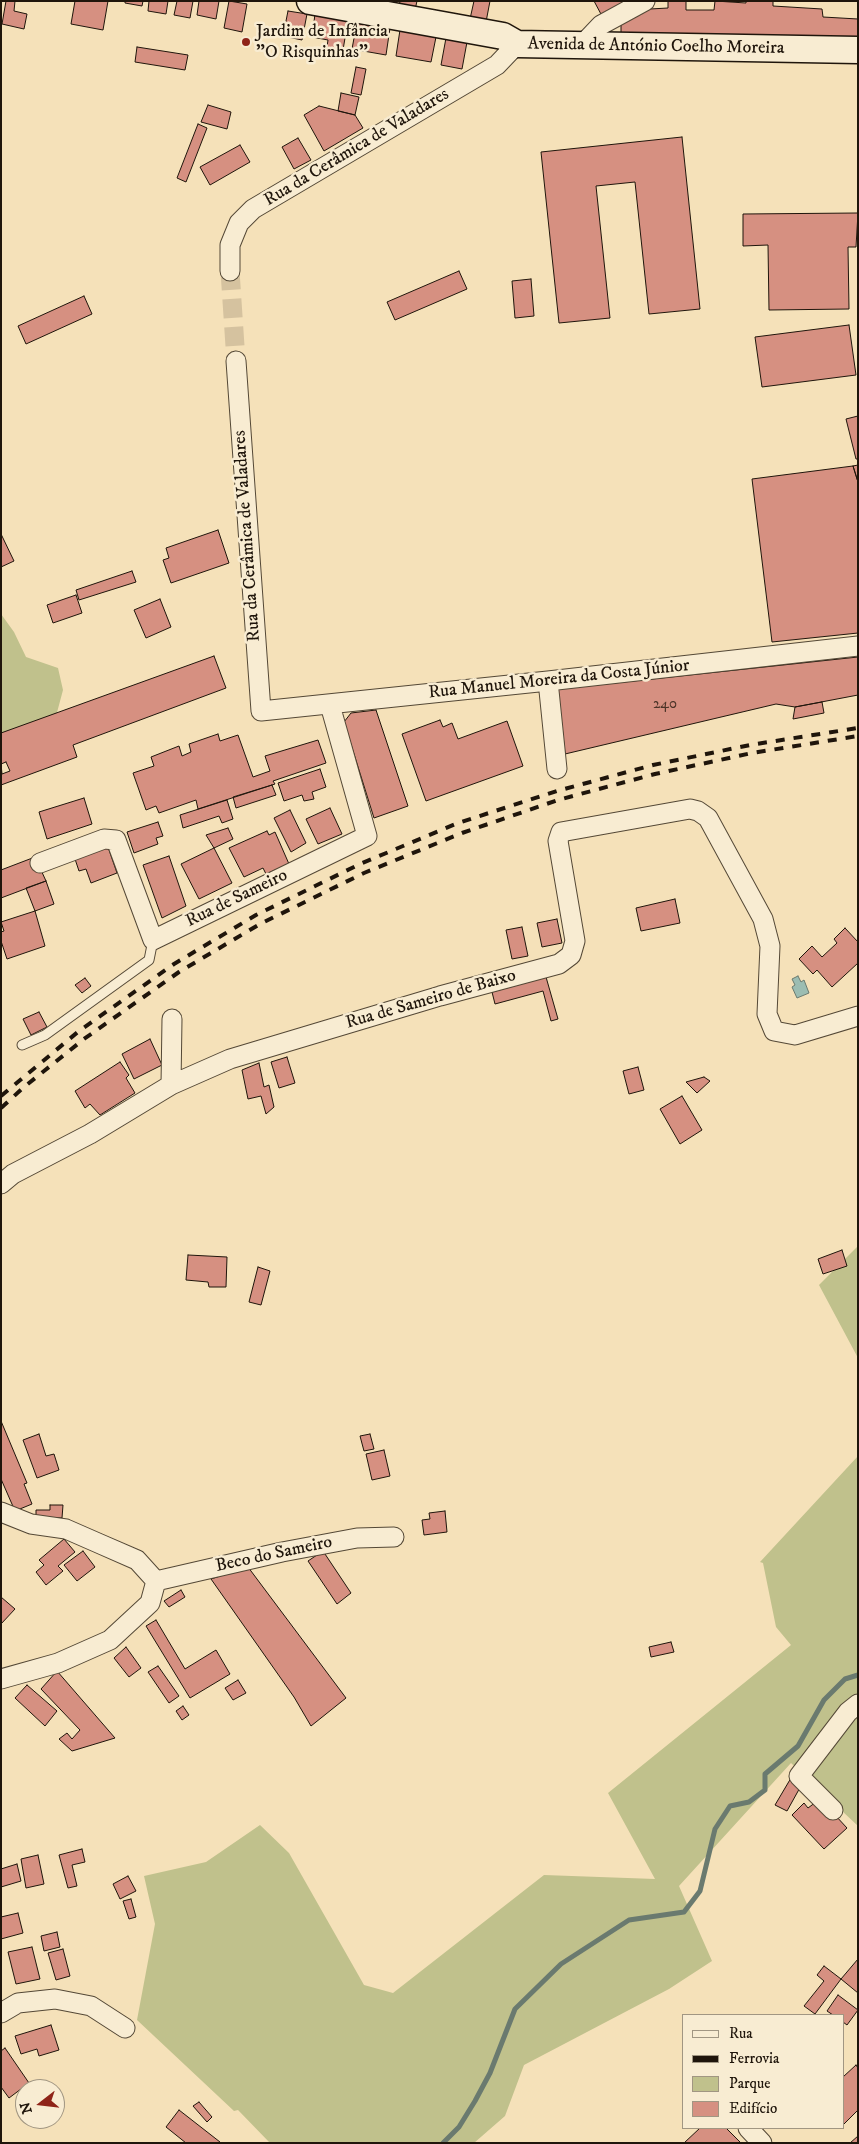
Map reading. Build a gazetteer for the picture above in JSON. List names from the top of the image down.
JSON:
{
  "streets": {
    "main road": ["Avenida de António Coelho Moreira"],
    "street": [
      "Rua da Cerâmica de Valadares",
      "Rua Manuel Moreira da Costa Júnior",
      "Rua de Sameiro",
      "Rua de Sameiro de Baixo",
      "Beco do Sameiro"
    ]
  },
  "crossings": [
    ["Avenida de António Coelho Moreira", "Rua da Cerâmica de Valadares"],
    ["Rua da Cerâmica de Valadares", "Rua Manuel Moreira da Costa Júnior"],
    ["Rua Manuel Moreira da Costa Júnior", "Rua de Sameiro"]
  ],
  "places": ["Jardim de Infância \"O Risquinhas\""],
  "house_numbers": ["240"],
  "legend": [
    "Rua",
    "Ferrovia",
    "Parque",
    "Edifício"
  ],
  "north": "left"
}
